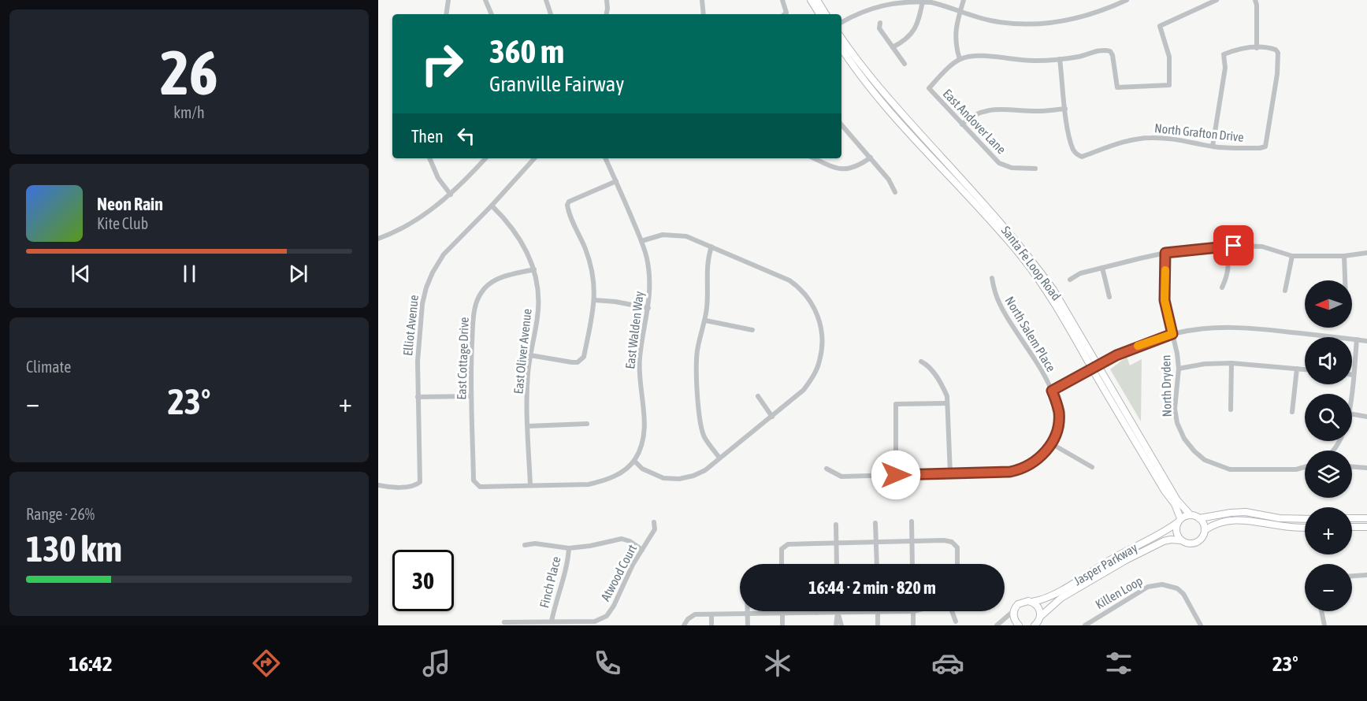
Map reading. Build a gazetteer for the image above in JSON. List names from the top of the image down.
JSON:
{
  "streets": {
    "main road": ["Santa Fe Loop Road", "Jasper Parkway"],
    "street": [
      "East Andover Lane",
      "North Grafton Drive",
      "Elliot Avenue",
      "East Walden Way",
      "North Salem Place",
      "East Oliver Avenue",
      "East Cottage Drive",
      "North Dryden",
      "Atwood Court",
      "Finch Place",
      "Killen Loop"
    ]
  },
  "crossings": [
    ["Santa Fe Loop Road", "Jasper Parkway"],
    ["Elliot Avenue", "East Oliver Avenue"],
    ["East Walden Way", "East Oliver Avenue"],
    ["East Walden Way", "East Cottage Drive"],
    ["East Oliver Avenue", "East Cottage Drive"],
    ["Atwood Court", "Finch Place"]
  ],
  "north": "left",
  "page": {
    "tile": [
      ["26", "km/h"],
      "Climate",
      ["Range · 26%", "130 km"]
    ],
    "turn": ["360 m", "Granville Fairway"],
    "then": "Then",
    "song": ["Neon Rain", "Kite Club"],
    "map_buttons": ["+", "−"],
    "heat": ["−", "23°", "+"],
    "limit": "30",
    "trip": "16:44 · 2 min · 820 m",
    "tabs": ["16:42", "23°"]
  }
}
